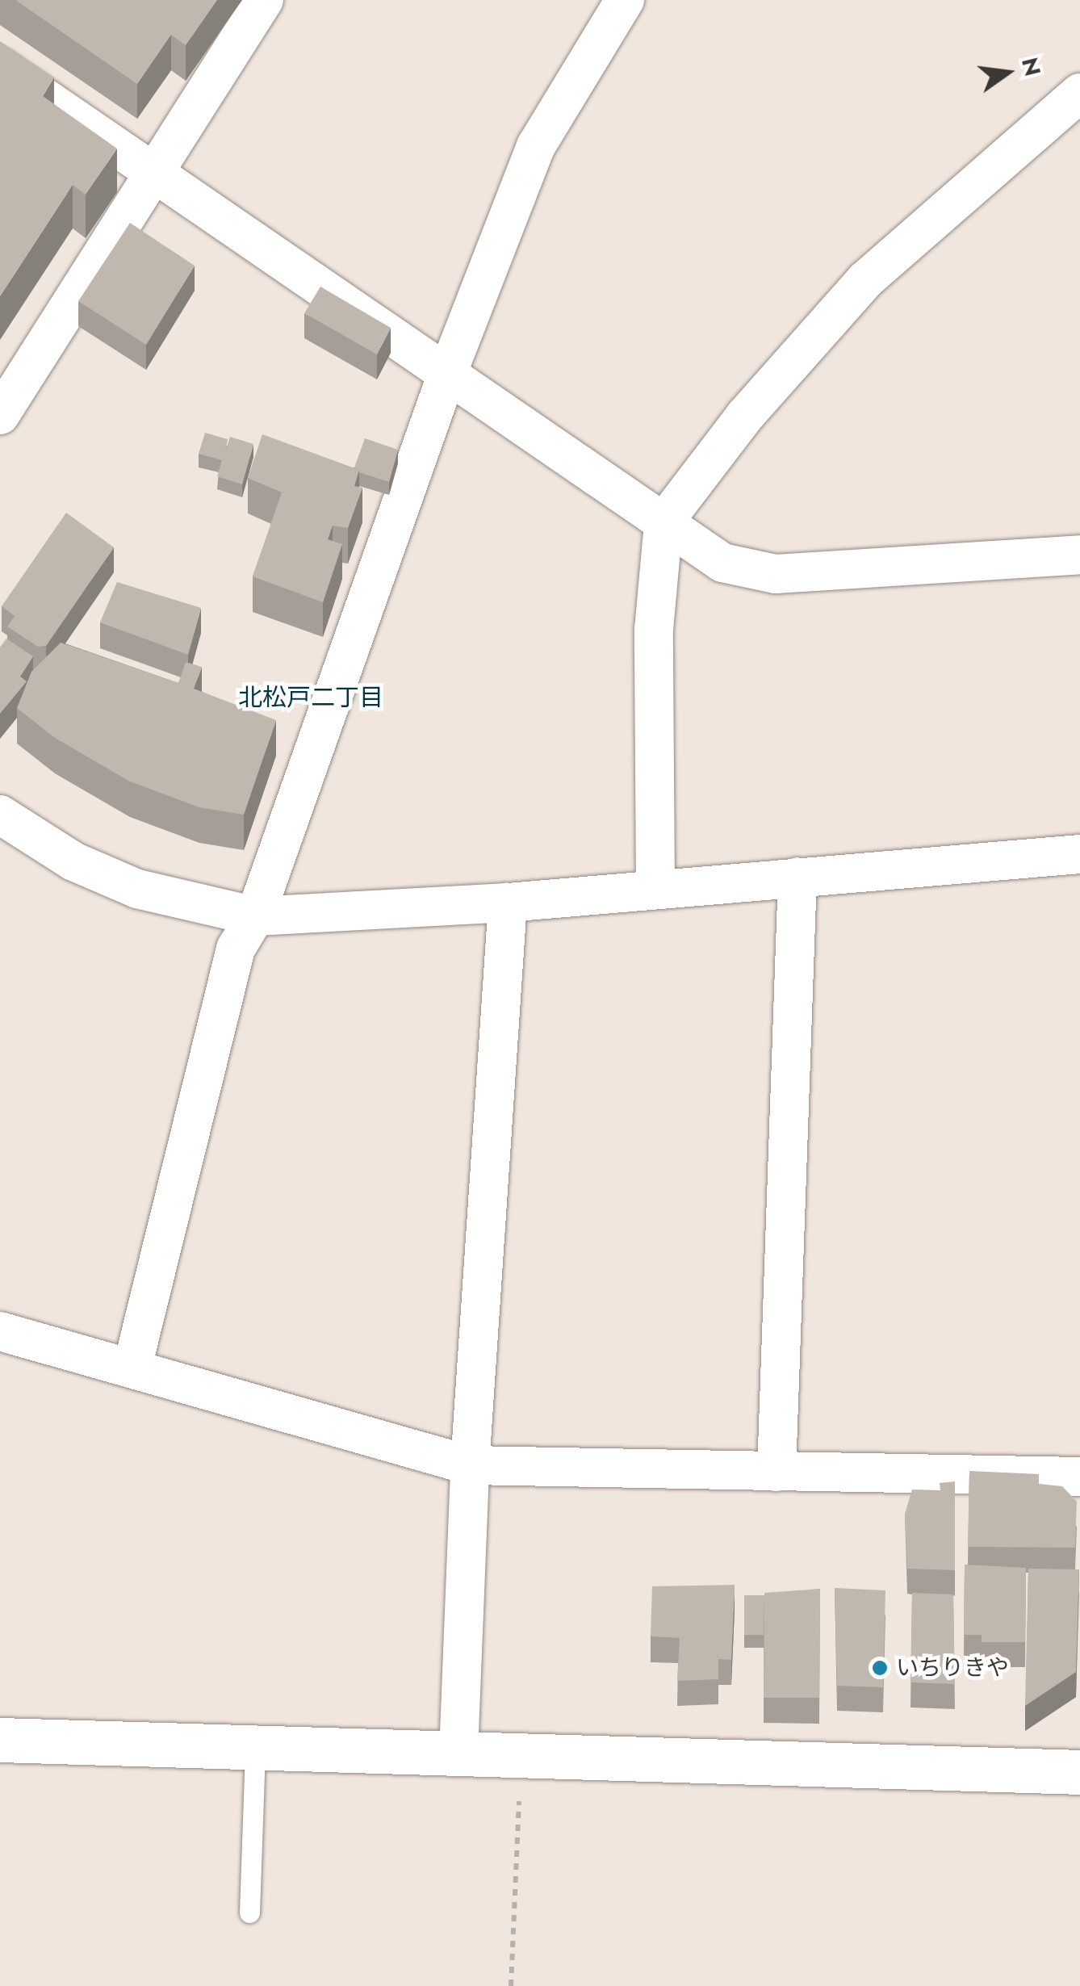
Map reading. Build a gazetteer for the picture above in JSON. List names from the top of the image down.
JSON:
{
  "districts": ["北松戸二丁目"],
  "places": ["いちりきや"],
  "north": "right"
}
